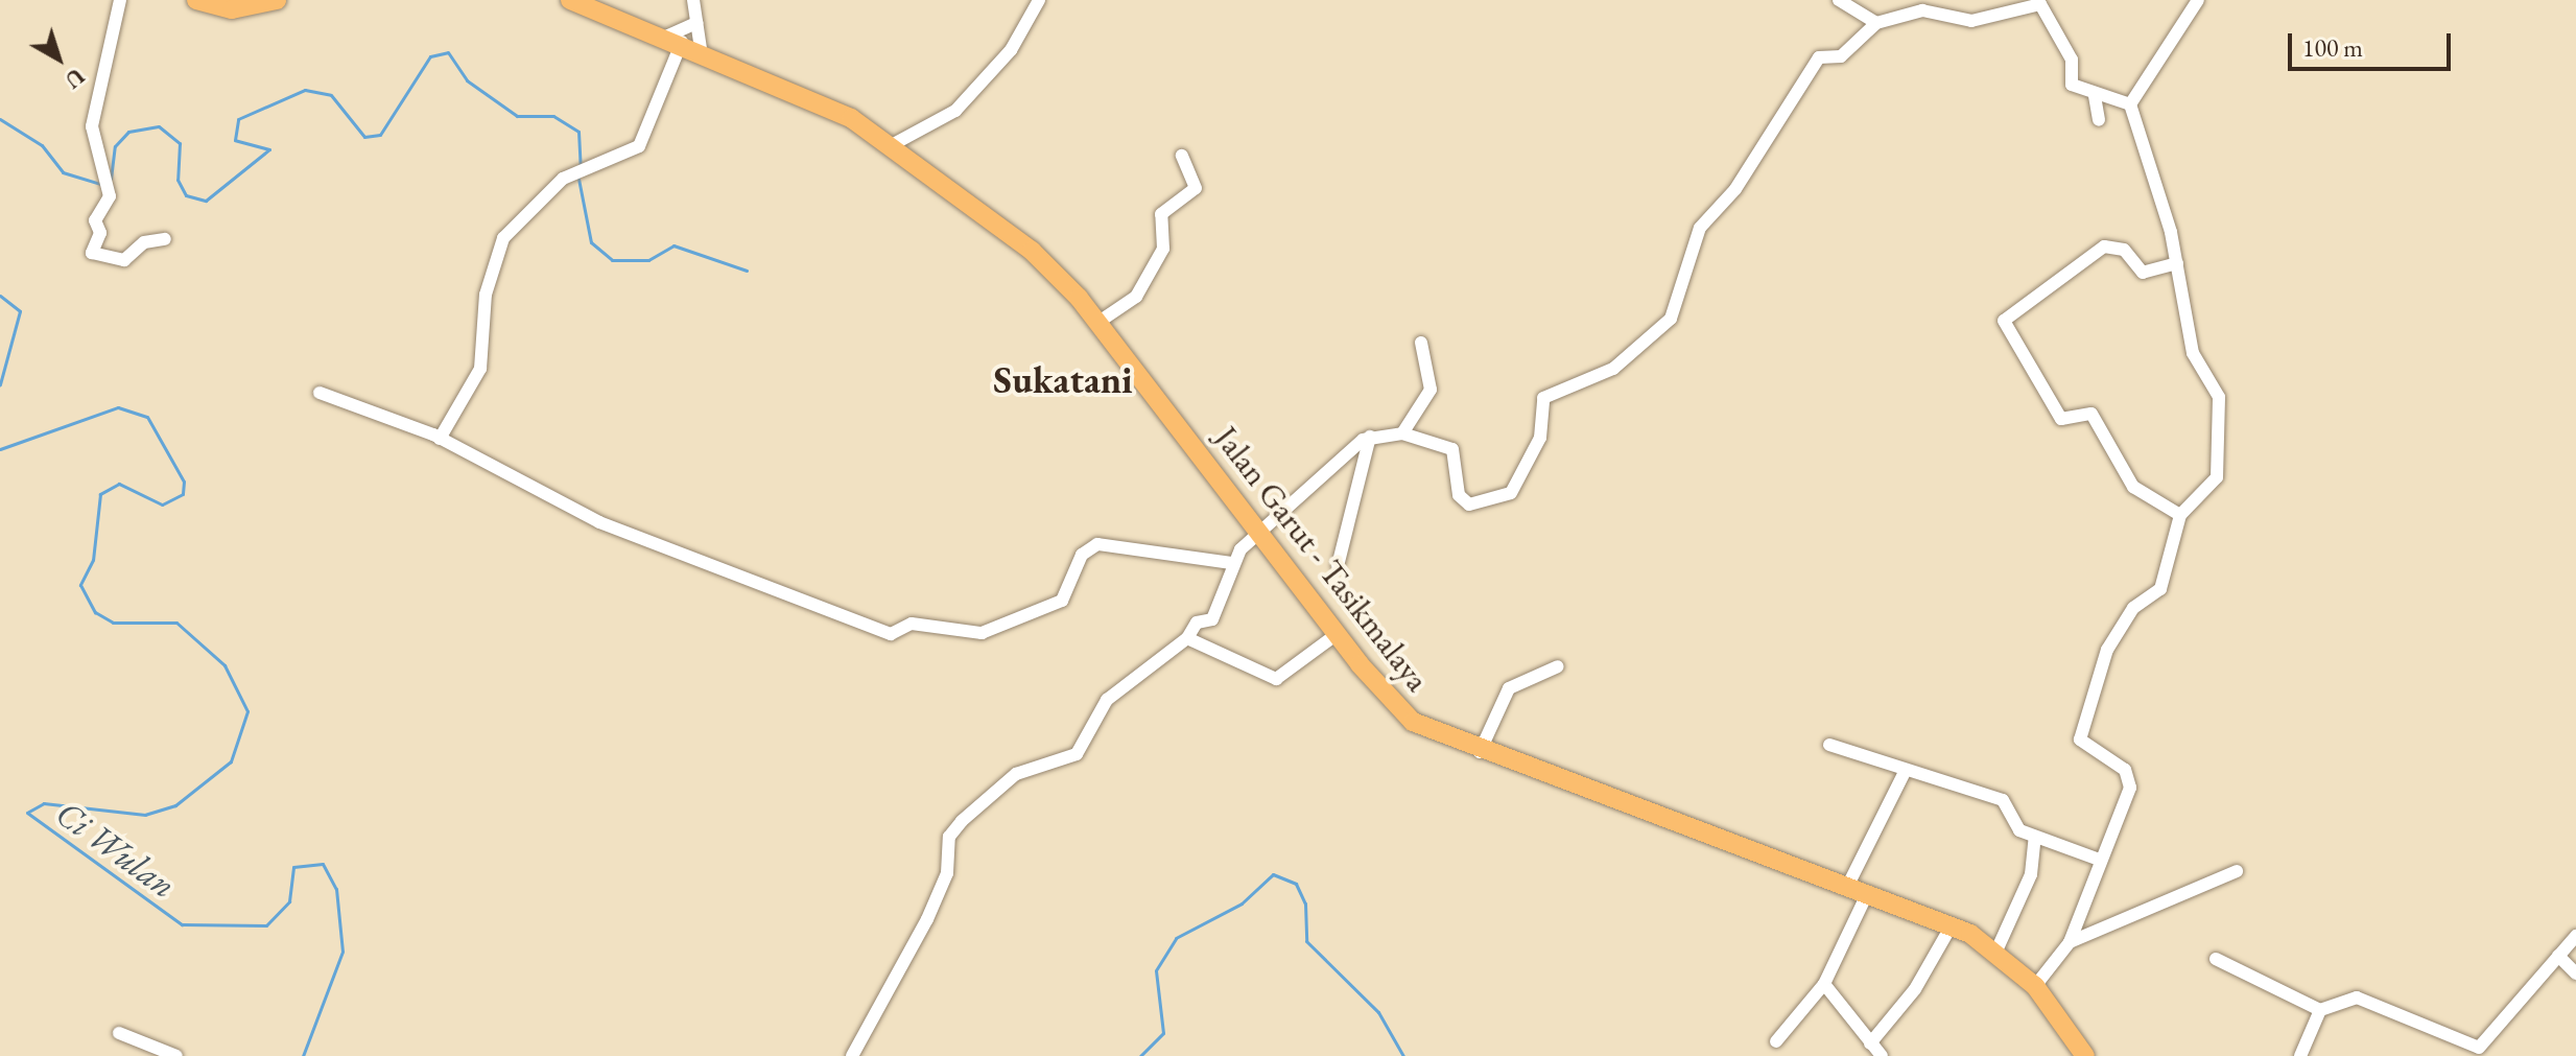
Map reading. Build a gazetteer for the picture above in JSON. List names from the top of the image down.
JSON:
{
  "streets": {
    "main road": ["Jalan Garut - Tasikmalaya"]
  },
  "districts": ["Sukatani"],
  "water": ["Ci Wulan"],
  "scale_bar": "100 m",
  "north": "bottom right"
}
